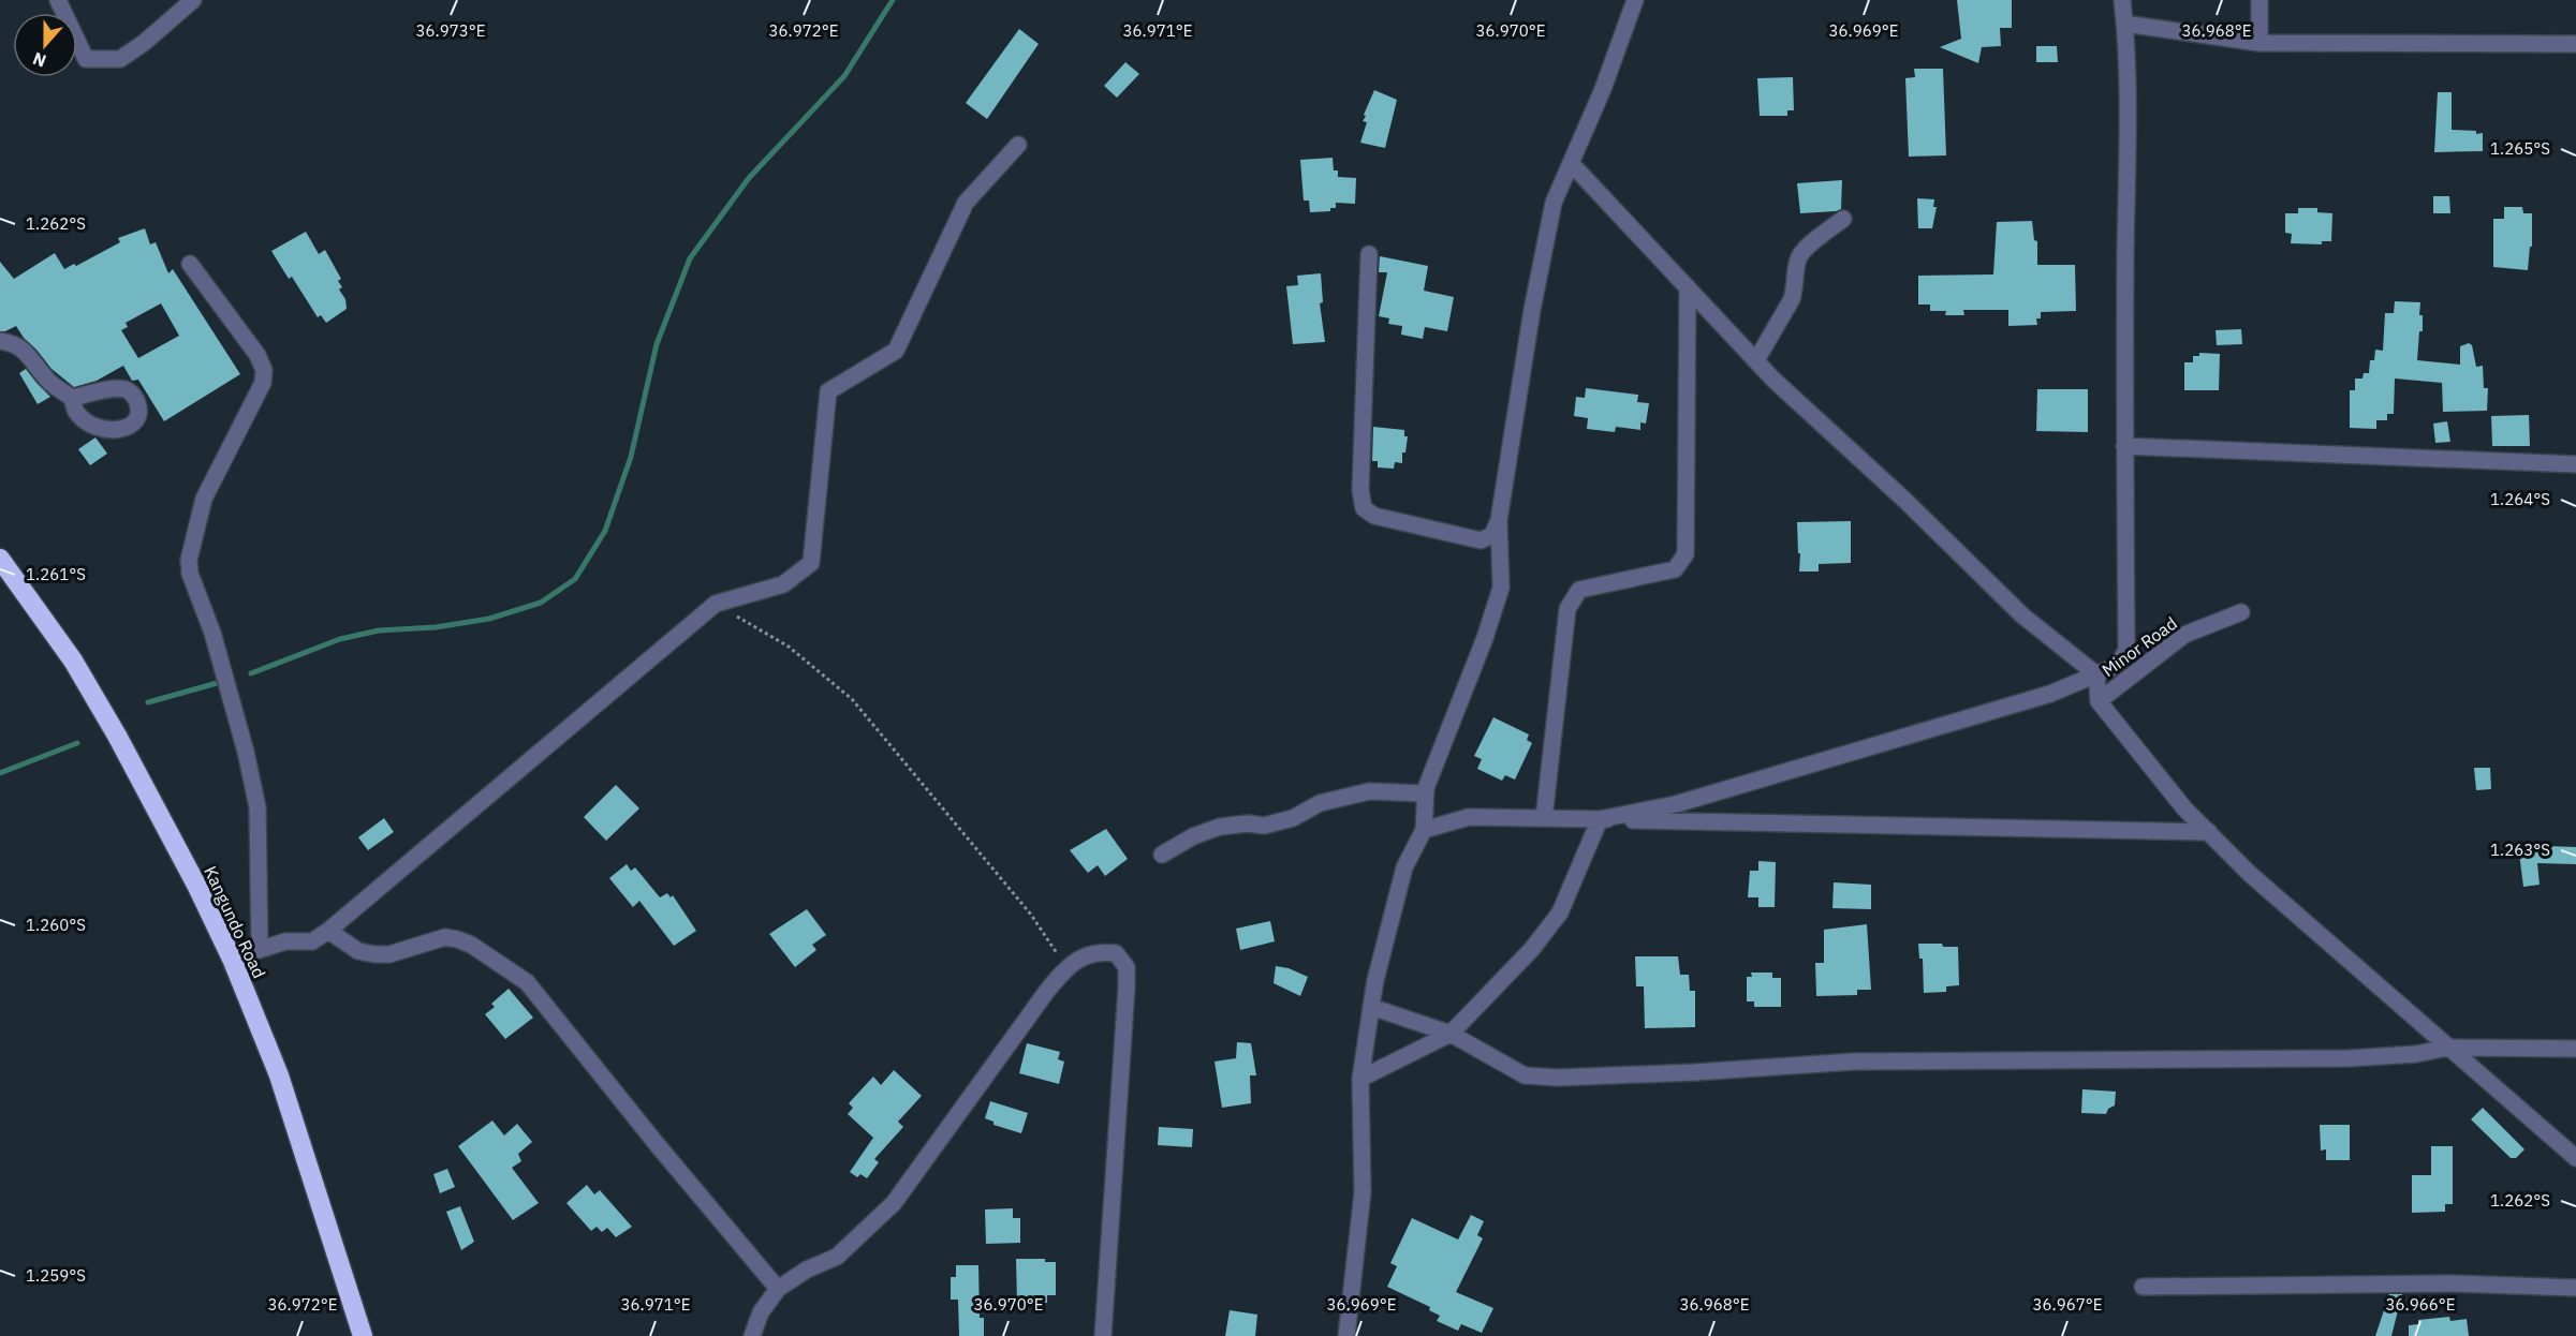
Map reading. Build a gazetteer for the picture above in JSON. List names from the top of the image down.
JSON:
{
  "streets": {
    "highway": ["Kangundo Road"],
    "street": ["Minor Road"]
  },
  "north": "bottom",
  "coordinates": [
    "36.972°E",
    "36.971°E",
    "36.970°E",
    "36.969°E",
    "36.968°E",
    "36.973°E",
    "1.265°S",
    "1.262°S",
    "1.264°S",
    "1.261°S",
    "1.263°S",
    "1.260°S",
    "1.259°S",
    "36.967°E",
    "36.966°E"
  ]
}
